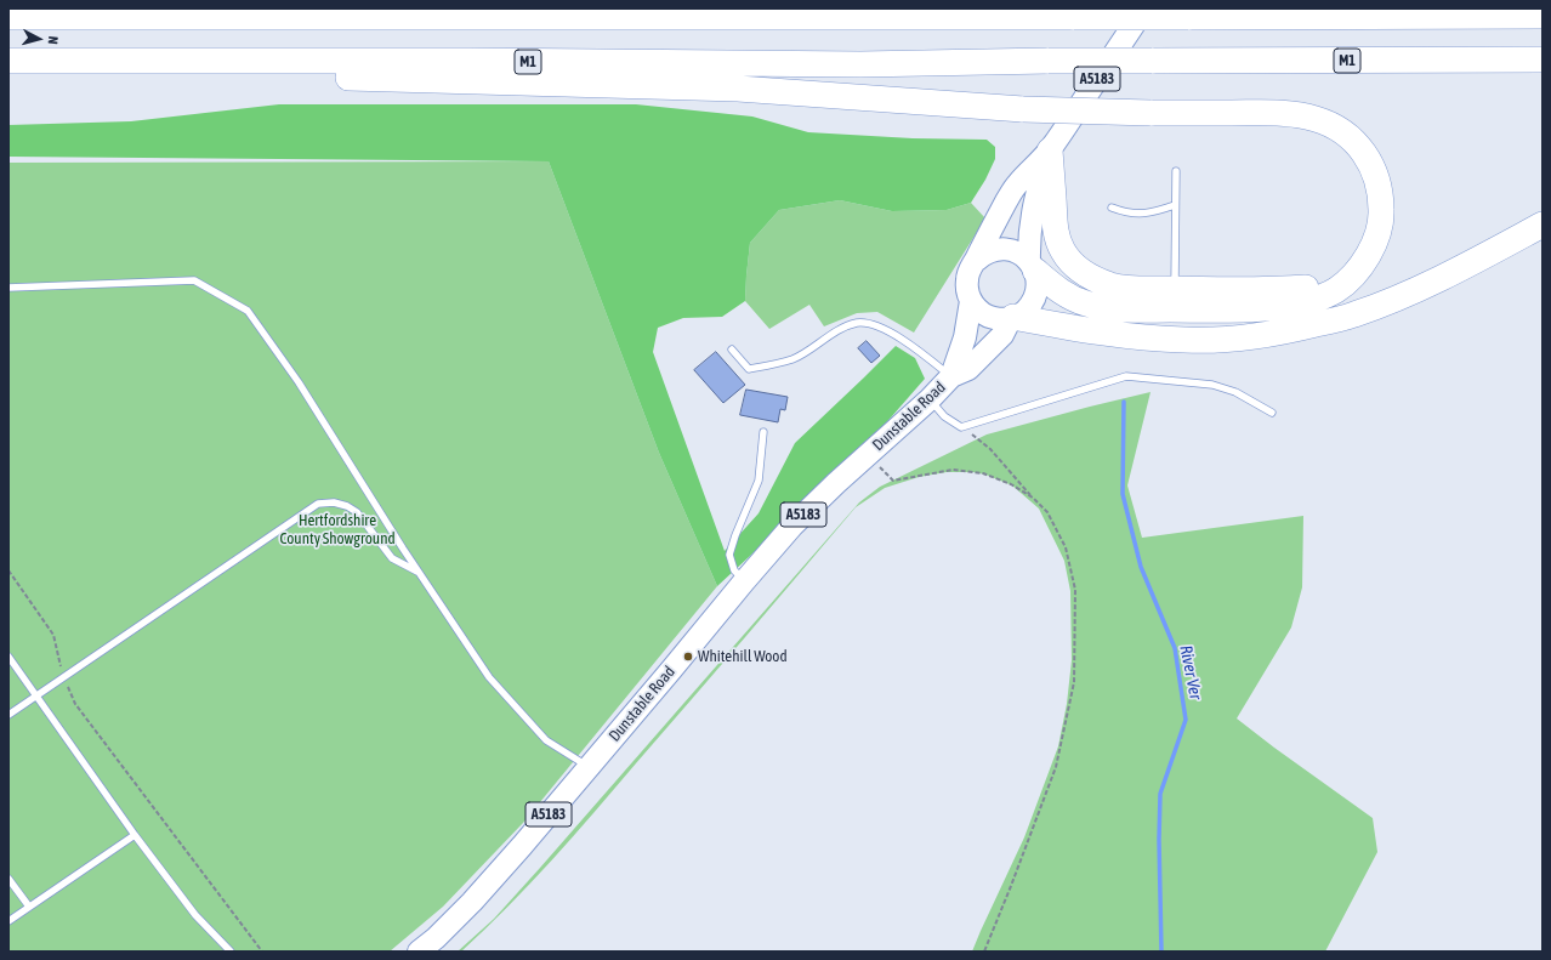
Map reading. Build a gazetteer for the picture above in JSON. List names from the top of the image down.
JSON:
{
  "streets": {
    "highway": ["M1"],
    "main road": ["A5183", "Dunstable Road"]
  },
  "crossings": [
    ["A5183", "Dunstable Road"]
  ],
  "water": ["River Ver"],
  "parks": ["Hertfordshire County Showground"],
  "places": ["Whitehill Wood"],
  "north": "right"
}
